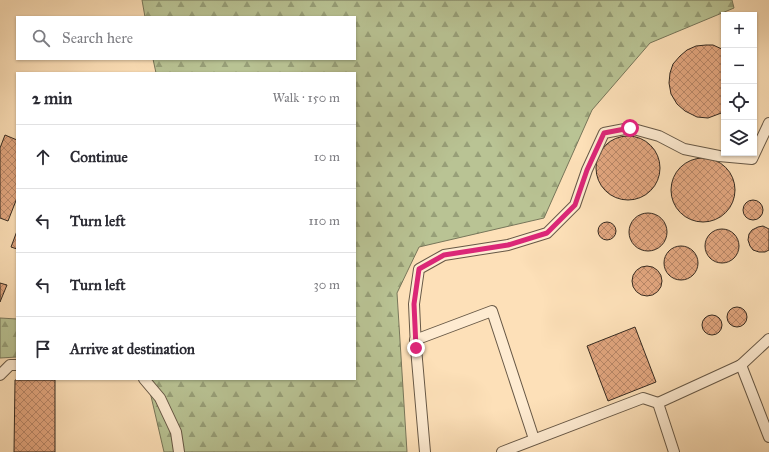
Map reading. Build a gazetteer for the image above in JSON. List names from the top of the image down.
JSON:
{
  "page": {
    "map_buttons": ["+", "−"],
    "search": "Search here",
    "heading": ["2 min", "Walk · 150 m"],
    "list": [
      ["Continue", "10 m"],
      ["Turn left", "110 m"],
      ["Turn left", "30 m"],
      "Arrive at destination"
    ]
  }
}
